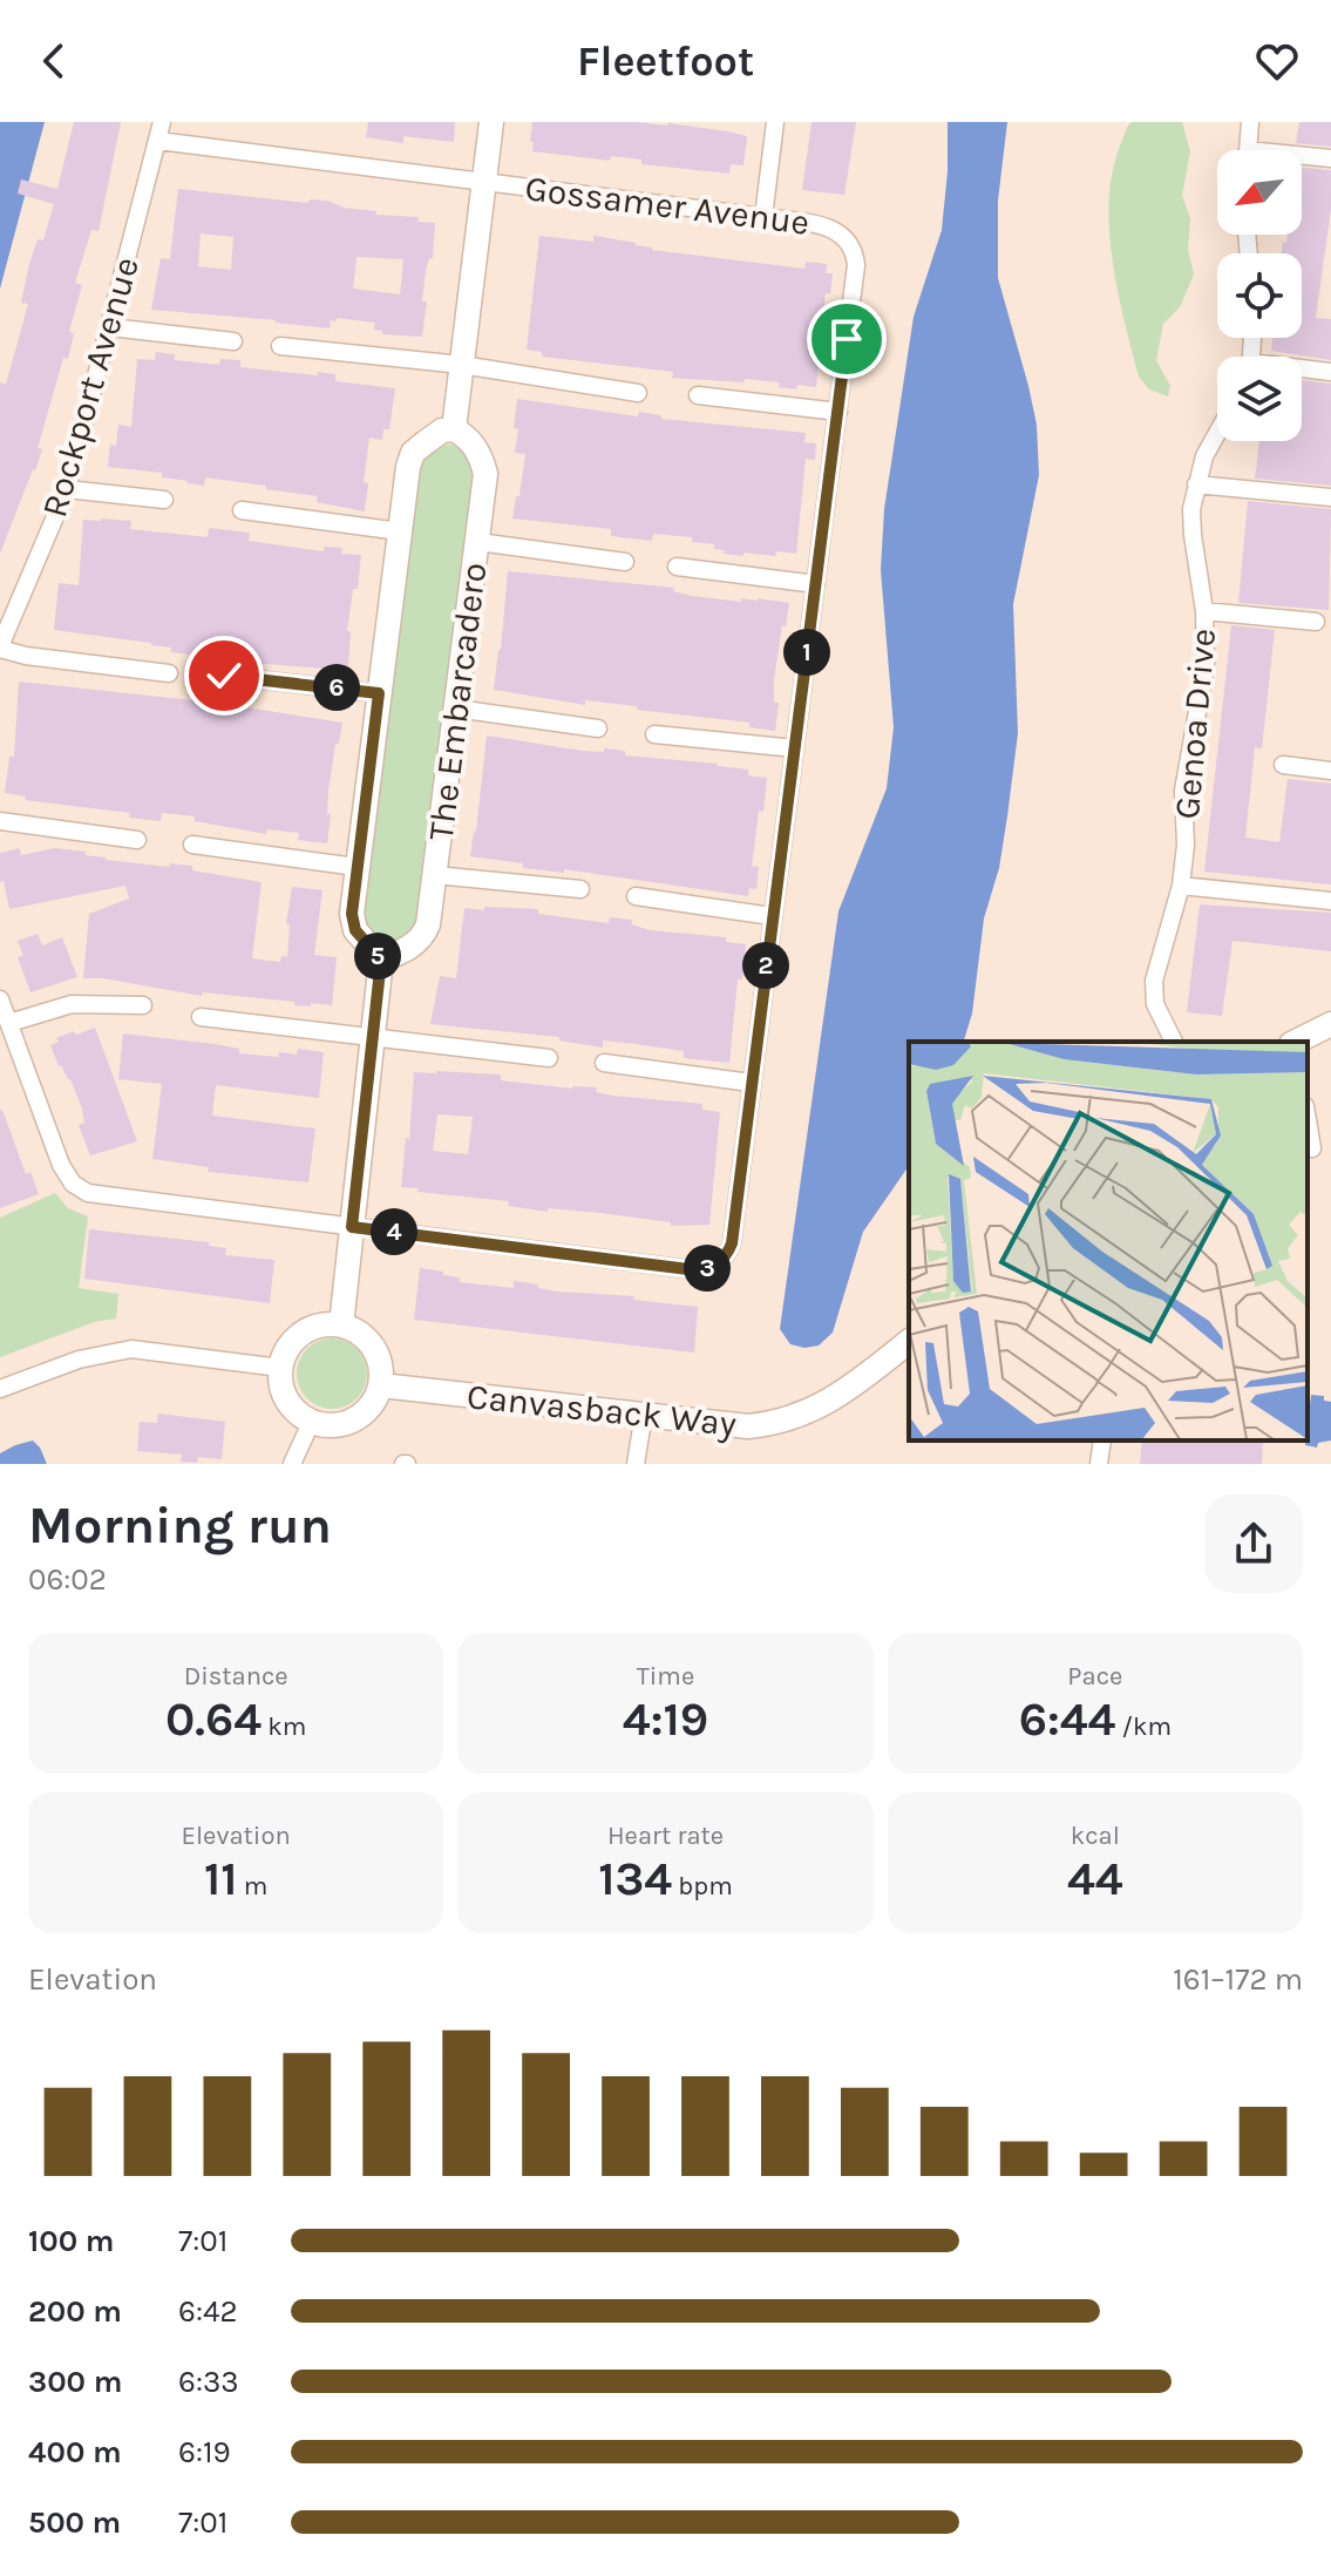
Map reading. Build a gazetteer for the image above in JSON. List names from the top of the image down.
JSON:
{
  "streets": {
    "street": [
      "Gossamer Avenue",
      "Rockport Avenue",
      "The Embarcadero",
      "Genoa Drive",
      "Canvasback Way"
    ]
  },
  "crossings": [
    ["Gossamer Avenue", "Rockport Avenue"]
  ],
  "north": "bottom left",
  "page": {
    "header": "Fleetfoot",
    "pins": [
      "1",
      "6",
      "5",
      "2",
      "4",
      "3"
    ],
    "heading": ["Morning run", "06:02"],
    "stats": [
      ["Distance", "0.64 km"],
      ["Time", "4:19"],
      ["Pace", "6:44 /km"],
      ["Elevation", "11 m"],
      ["Heart rate", "134 bpm"],
      ["kcal", "44"]
    ],
    "chart": ["Elevation", "161–172 m"],
    "list": [
      {
        "name": "100 m",
        "note": "7:01"
      },
      {
        "name": "200 m",
        "note": "6:42"
      },
      {
        "name": "300 m",
        "note": "6:33"
      },
      {
        "name": "400 m",
        "note": "6:19"
      },
      {
        "name": "500 m",
        "note": "7:01"
      }
    ]
  }
}
